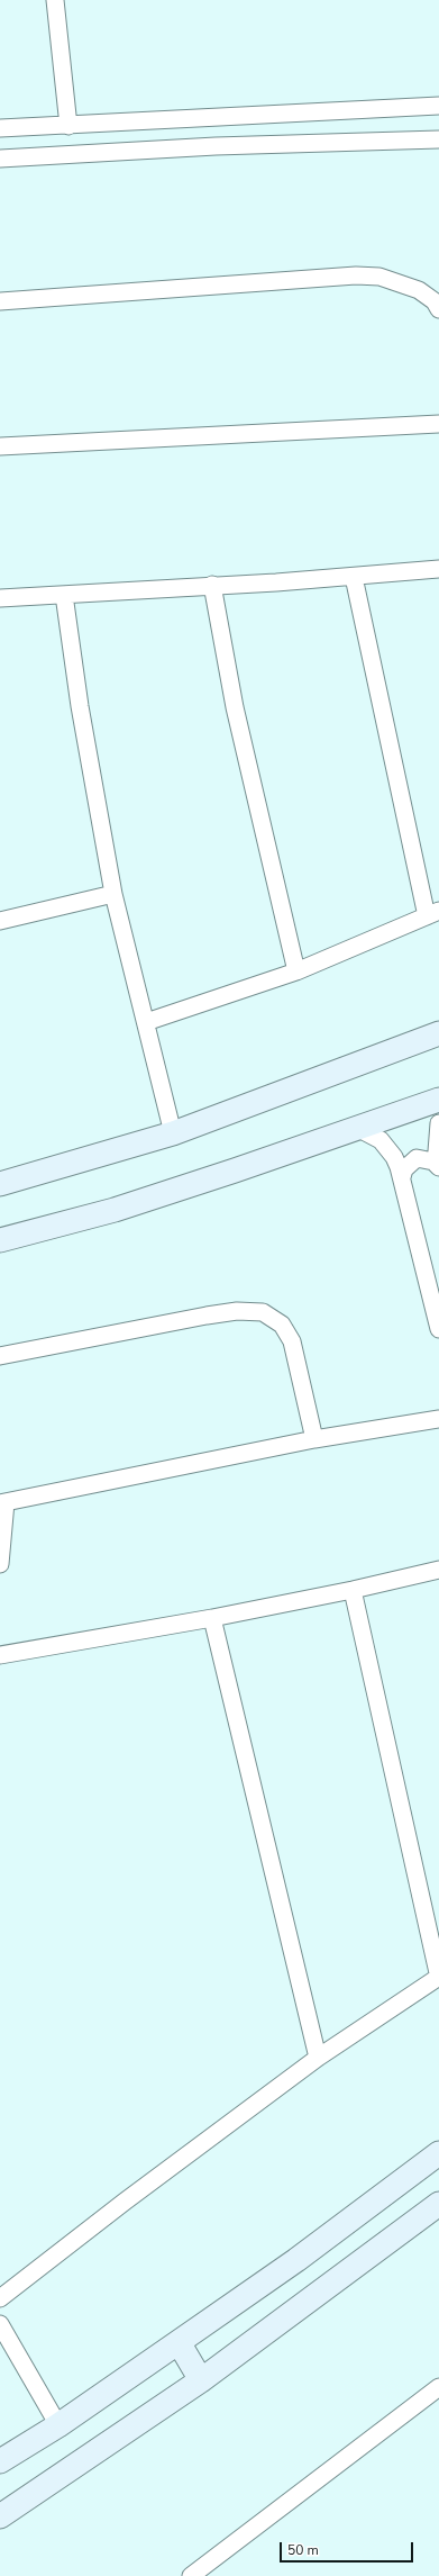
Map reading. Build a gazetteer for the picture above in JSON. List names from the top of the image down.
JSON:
{
  "scale_bar": "50 m"
}
